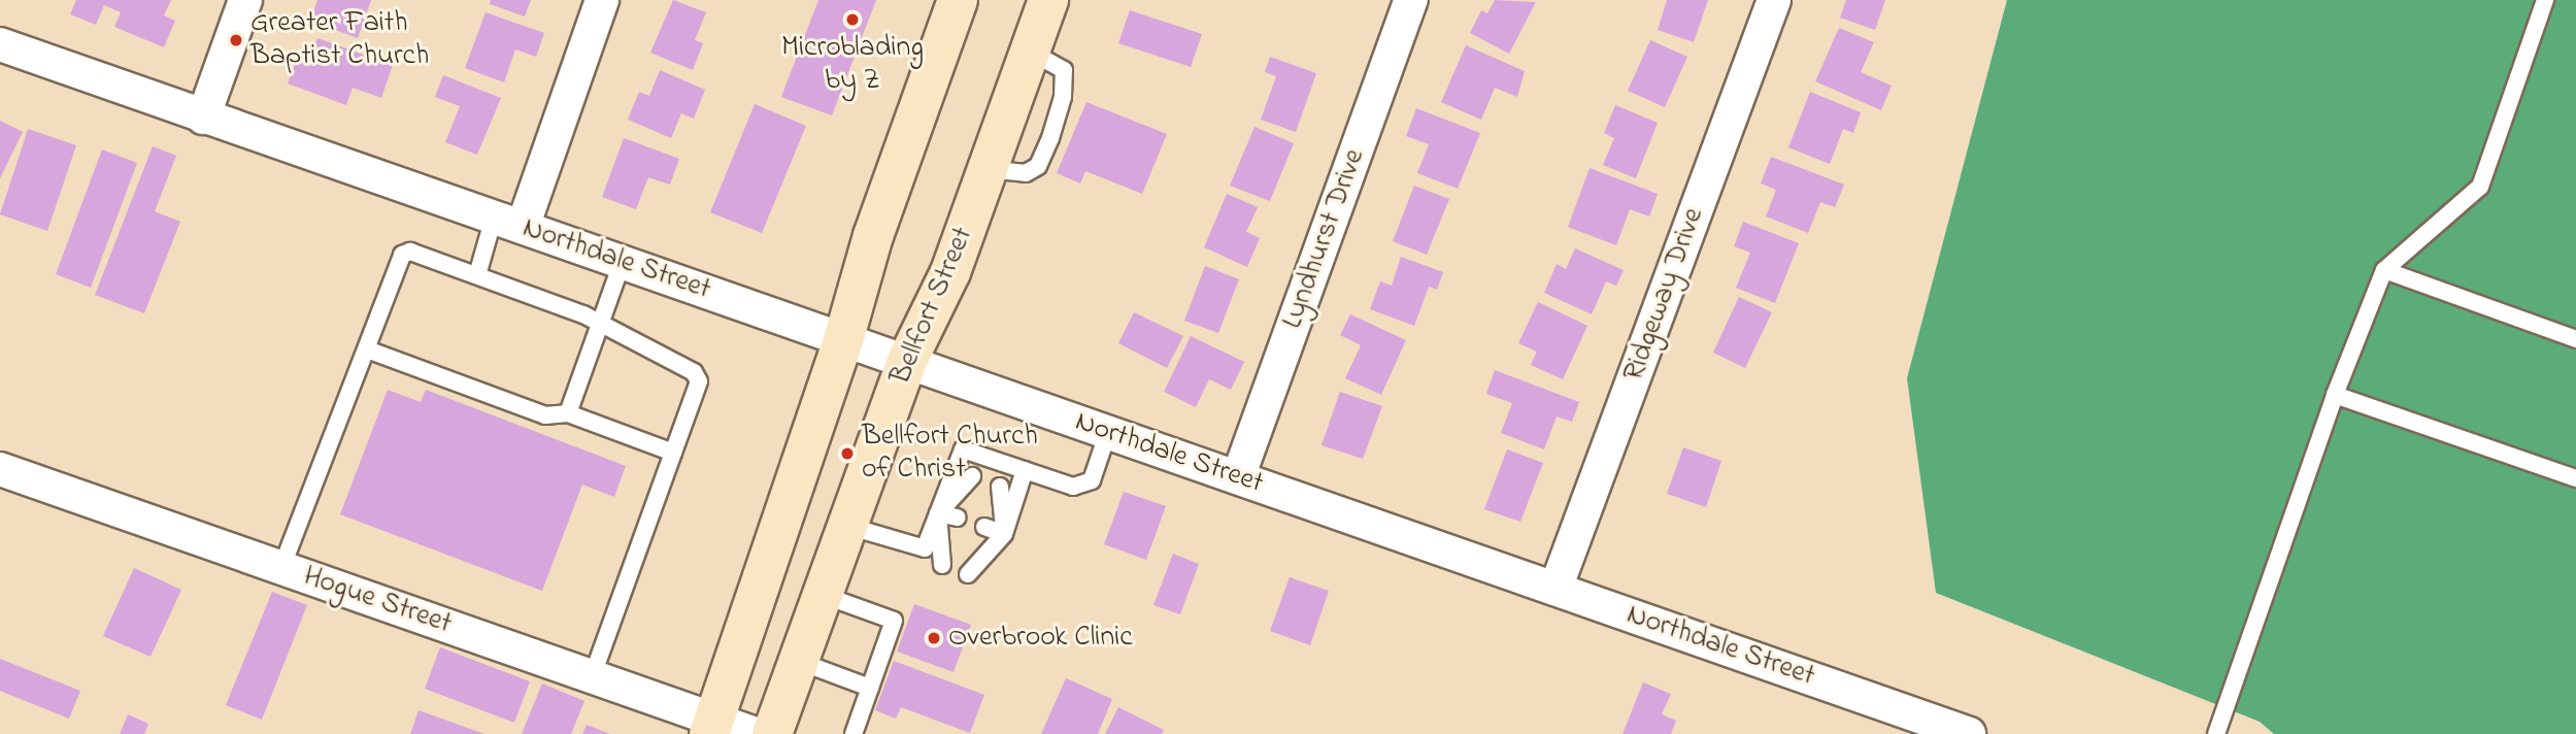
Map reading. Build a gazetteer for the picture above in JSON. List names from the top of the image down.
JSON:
{
  "streets": {
    "main road": ["Bellfort Street"],
    "street": [
      "Lyndhurst Drive",
      "Northdale Street",
      "Ridgeway Drive",
      "Hogue Street"
    ]
  },
  "crossings": [
    ["Lyndhurst Drive", "Northdale Street"],
    ["Northdale Street", "Ridgeway Drive"],
    ["Northdale Street", "Bellfort Street"]
  ],
  "places": [
    "Microblading by Z",
    "Greater Faith Baptist Church",
    "Bellfort Church of Christ",
    "Overbrook Clinic"
  ]
}
